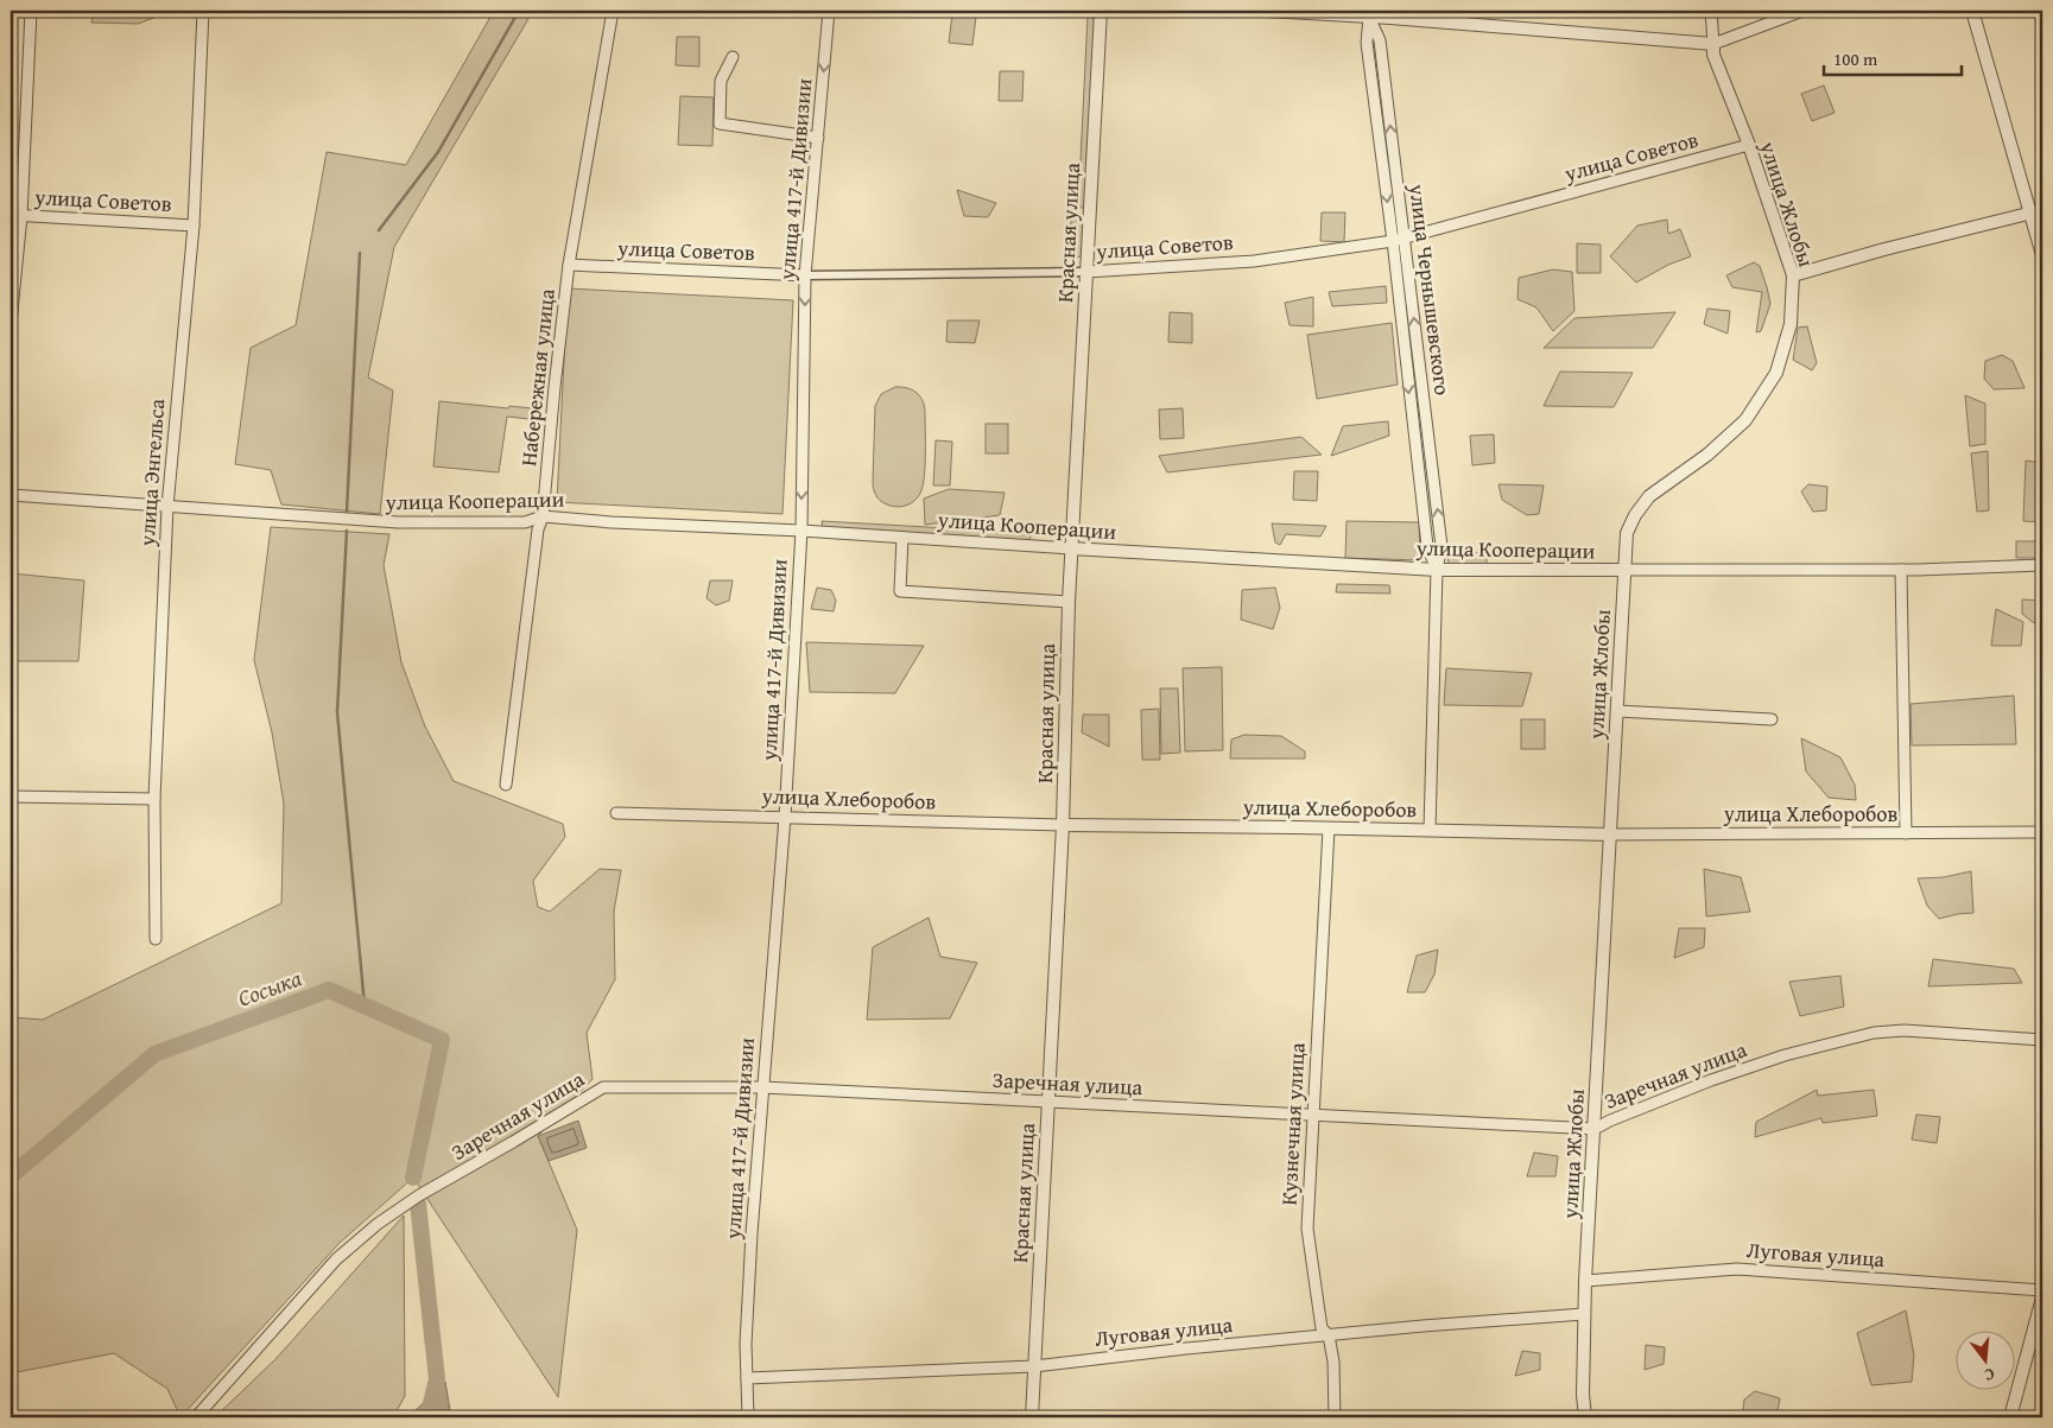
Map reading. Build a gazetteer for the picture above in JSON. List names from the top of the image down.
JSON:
{
  "streets": {
    "street": [
      "улица Советов",
      "улица 417-й Дивизии",
      "улица Жлобы",
      "Красная улица",
      "улица Чернышевского",
      "Набережная улица",
      "улица Энгельса",
      "улица Кооперации",
      "улица Хлеборобов",
      "Заречная улица",
      "Кузнечная улица",
      "Луговая улица"
    ]
  },
  "crossings": [
    ["улица Советов", "улица 417-й Дивизии"],
    ["улица Советов", "улица Жлобы"],
    ["улица Советов", "Красная улица"],
    ["улица Советов", "улица Чернышевского"],
    ["улица Советов", "Набережная улица"],
    ["улица Советов", "улица Энгельса"],
    ["улица 417-й Дивизии", "улица Кооперации"],
    ["улица 417-й Дивизии", "улица Хлеборобов"],
    ["улица 417-й Дивизии", "Заречная улица"],
    ["улица 417-й Дивизии", "Луговая улица"],
    ["улица Жлобы", "улица Кооперации"],
    ["улица Жлобы", "улица Хлеборобов"],
    ["улица Жлобы", "Заречная улица"],
    ["улица Жлобы", "Луговая улица"],
    ["Красная улица", "улица Кооперации"],
    ["Красная улица", "улица Хлеборобов"],
    ["Красная улица", "Заречная улица"],
    ["Красная улица", "Луговая улица"],
    ["улица Чернышевского", "улица Кооперации"],
    ["улица Чернышевского", "улица Хлеборобов"],
    ["Набережная улица", "улица Кооперации"],
    ["улица Энгельса", "улица Кооперации"],
    ["улица Хлеборобов", "Кузнечная улица"],
    ["Заречная улица", "Кузнечная улица"],
    ["Кузнечная улица", "Луговая улица"]
  ],
  "water": ["Сосыка"],
  "scale_bar": "100 m",
  "north": "bottom"
}
